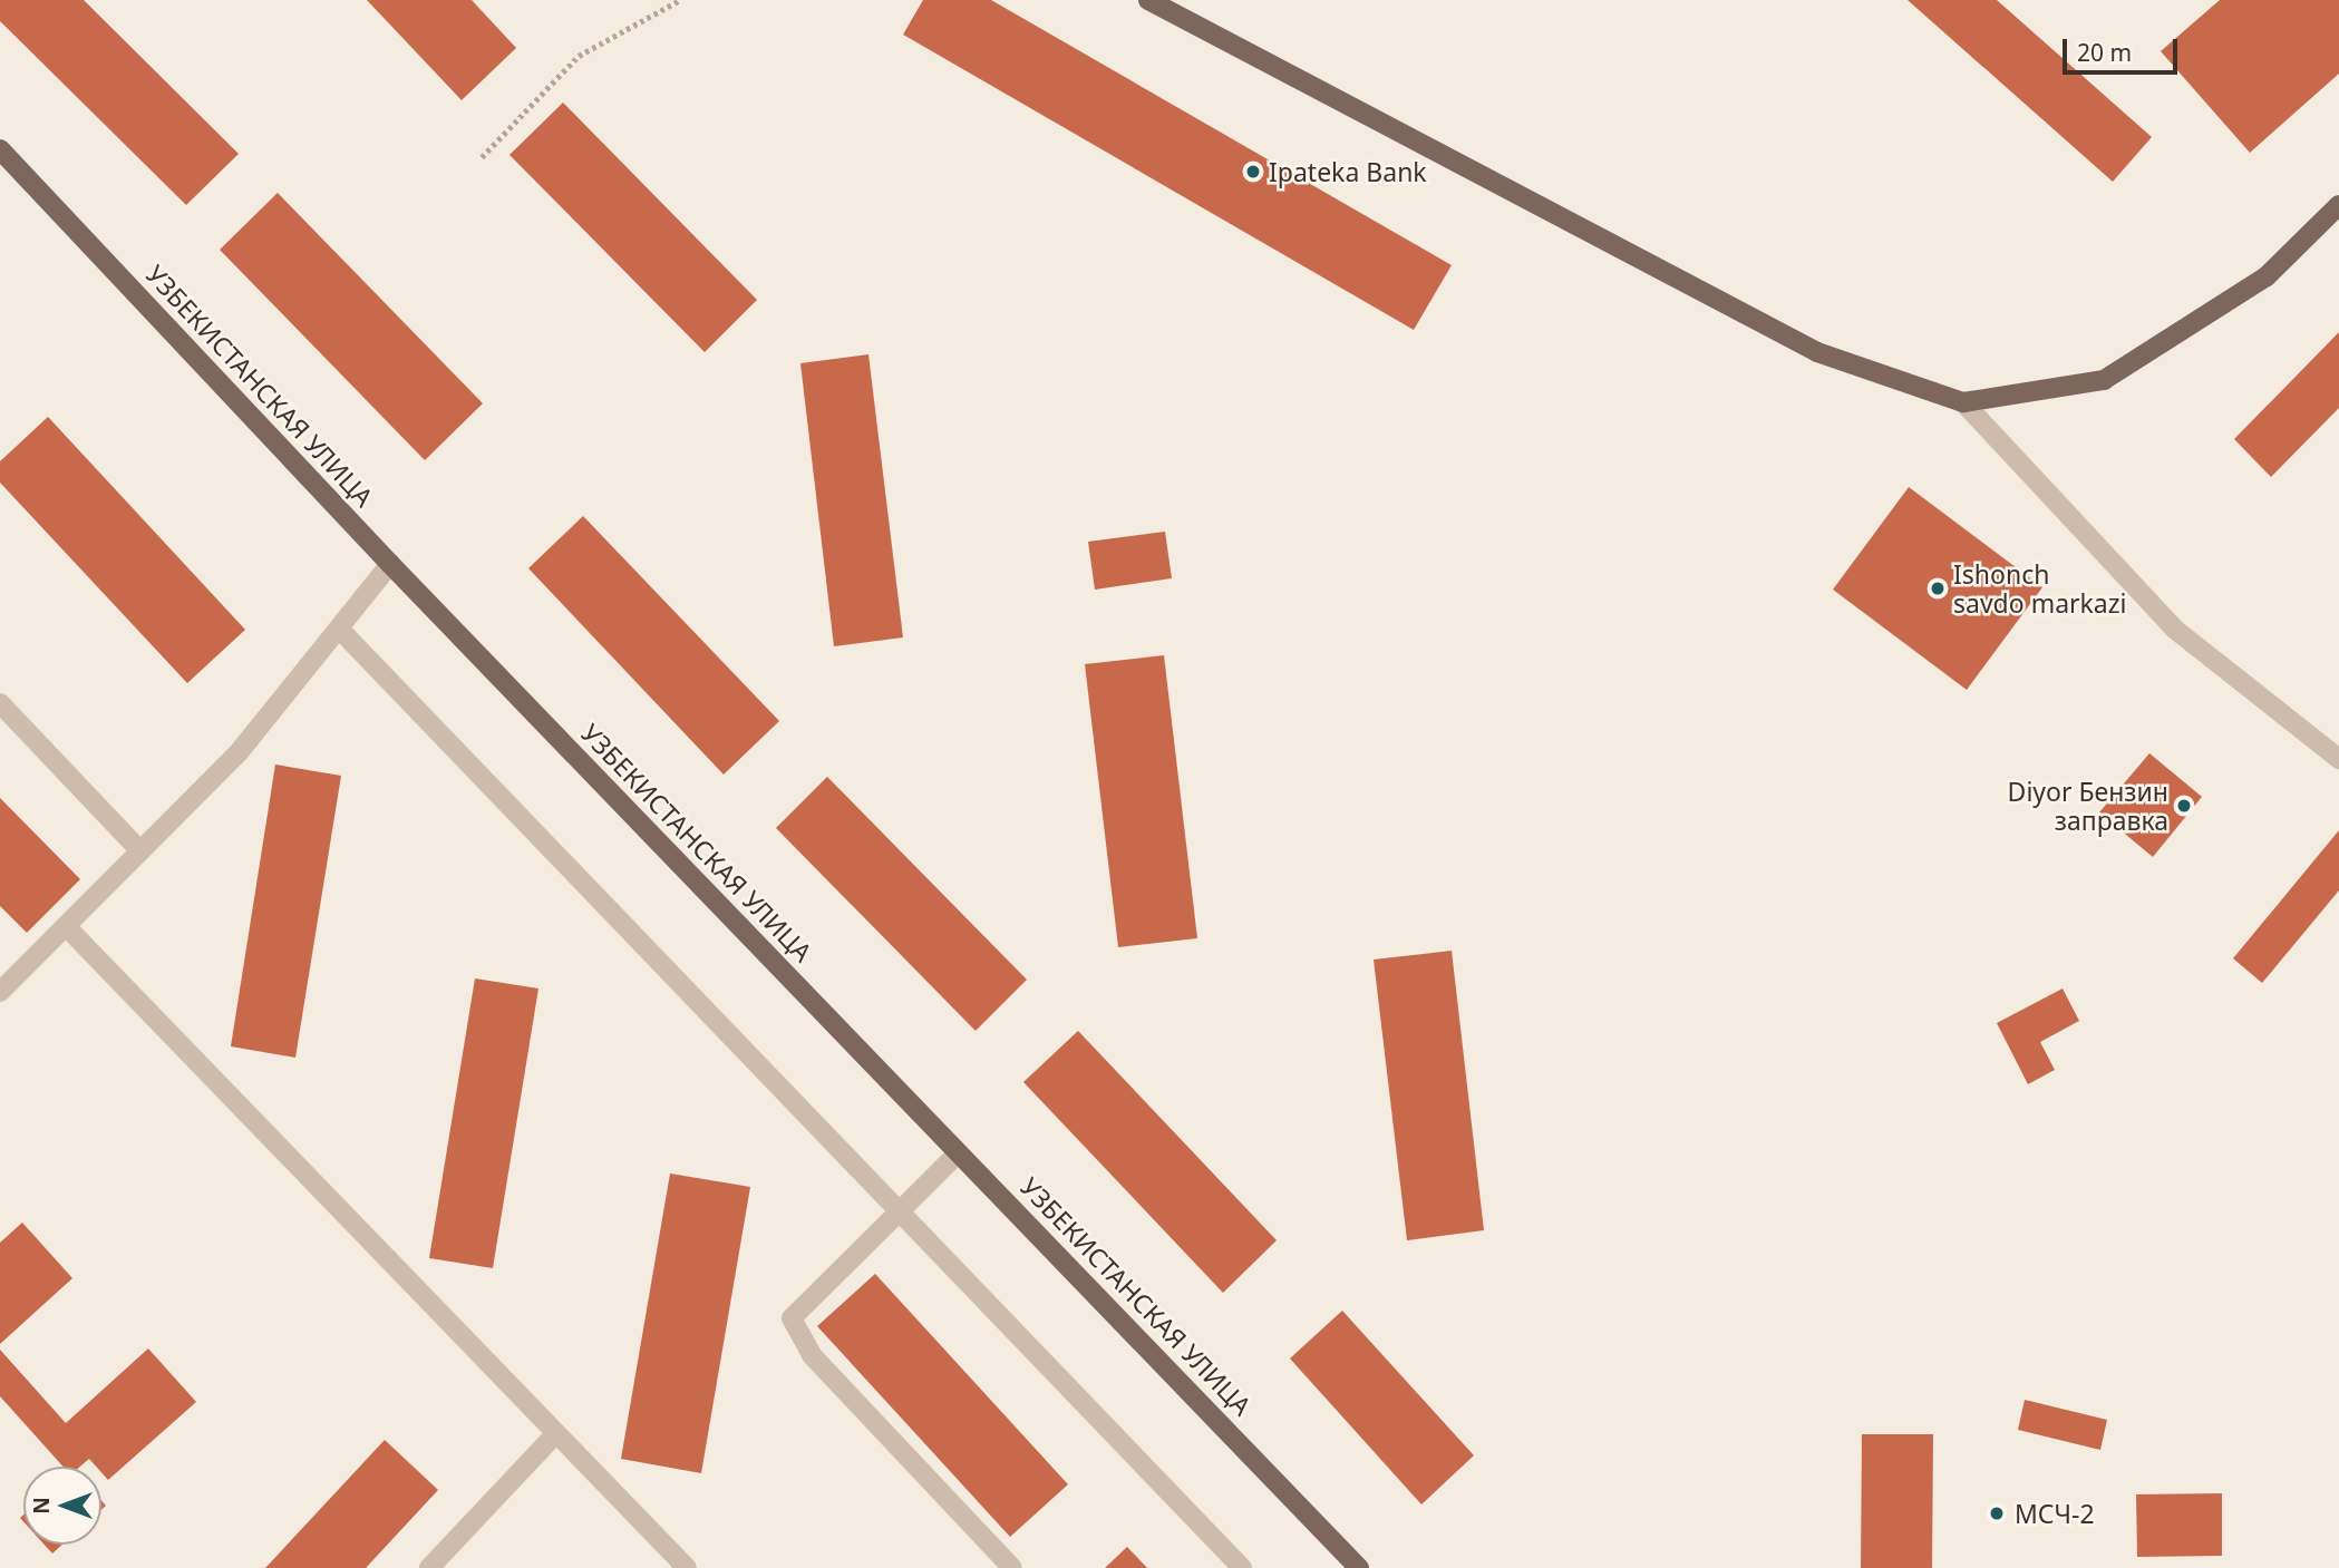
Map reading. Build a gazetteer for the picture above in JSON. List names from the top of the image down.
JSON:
{
  "streets": {
    "main road": ["УЗБЕКИСТАНСКАЯ УЛИЦА"]
  },
  "places": [
    "Ipateka Bank",
    "Ishonch savdo markazi",
    "Diyor Бензин заправка",
    "МСЧ-2"
  ],
  "scale_bar": "20 m",
  "north": "left"
}
